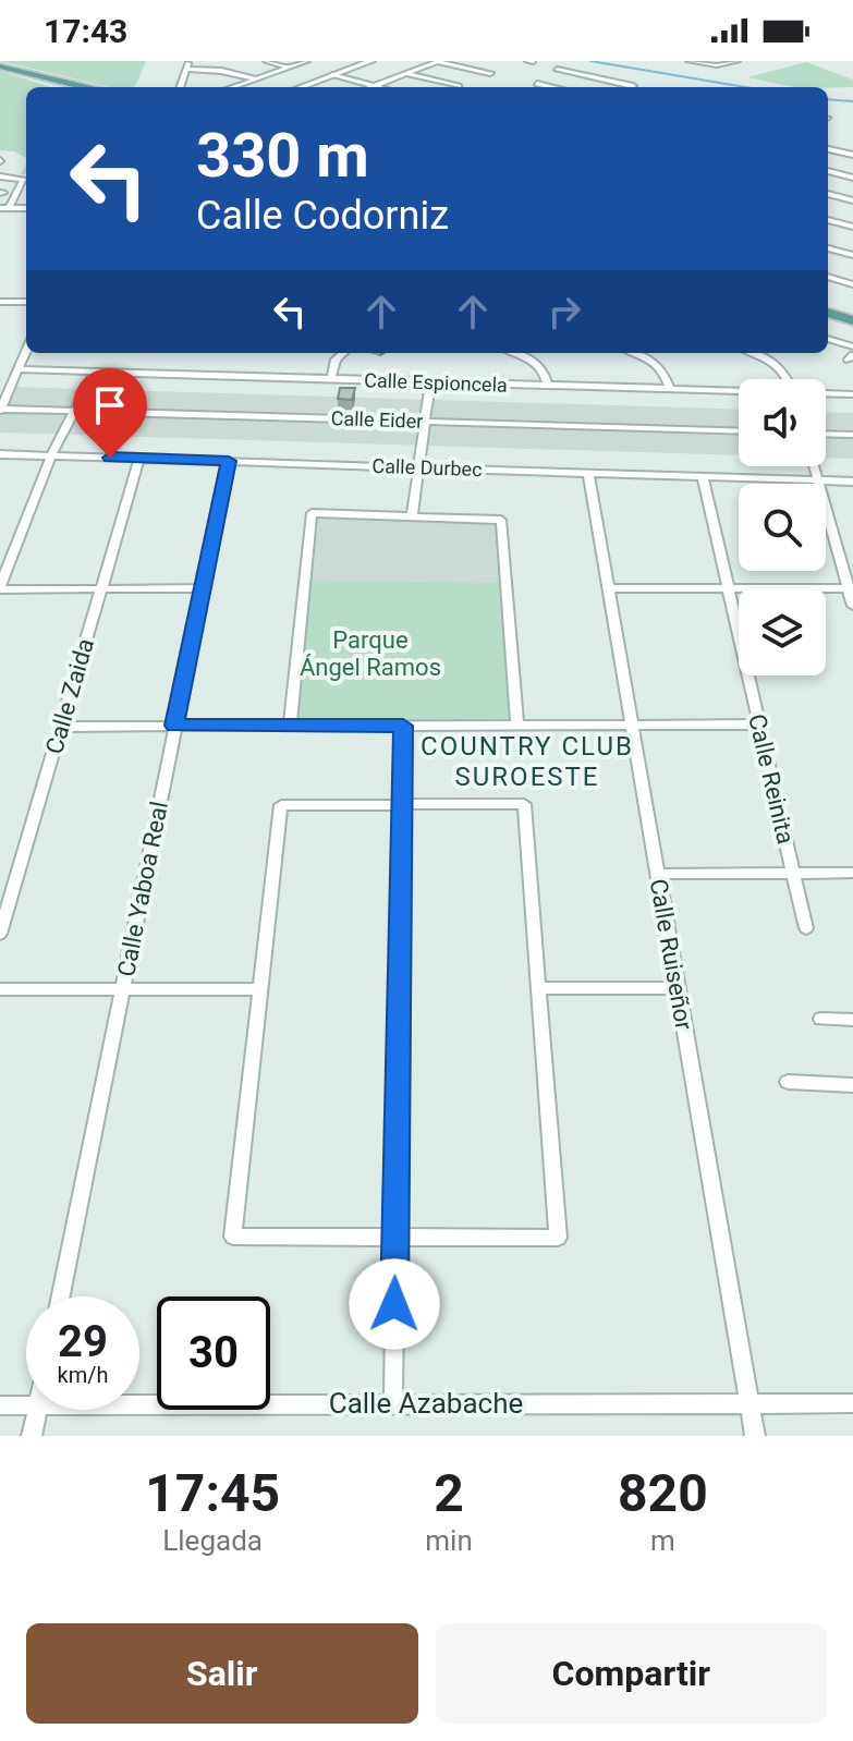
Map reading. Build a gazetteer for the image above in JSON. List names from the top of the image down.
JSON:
{
  "streets": {
    "street": [
      "Calle Espioncela",
      "Calle Eider",
      "Calle Durbec",
      "Calle Zaida",
      "Calle Reinita",
      "Calle Yaboa Real",
      "Calle Ruiseñor",
      "Calle Azabache"
    ]
  },
  "crossings": [
    ["Calle Durbec", "Calle Zaida"],
    ["Calle Durbec", "Calle Reinita"],
    ["Calle Durbec", "Calle Yaboa Real"],
    ["Calle Durbec", "Calle Ruiseñor"],
    ["Calle Ruiseñor", "Calle Azabache"]
  ],
  "districts": ["COUNTRY CLUB SUROESTE"],
  "parks": ["Parque Ángel Ramos"],
  "page": {
    "status": "17:43",
    "turn": ["330 m", "Calle Codorniz"],
    "speed": "29 km/h",
    "limit": "30",
    "eta": [
      "17:45",
      "Llegada",
      "2",
      "min",
      "820",
      "m"
    ],
    "buttons": ["Salir", "Compartir"]
  }
}
